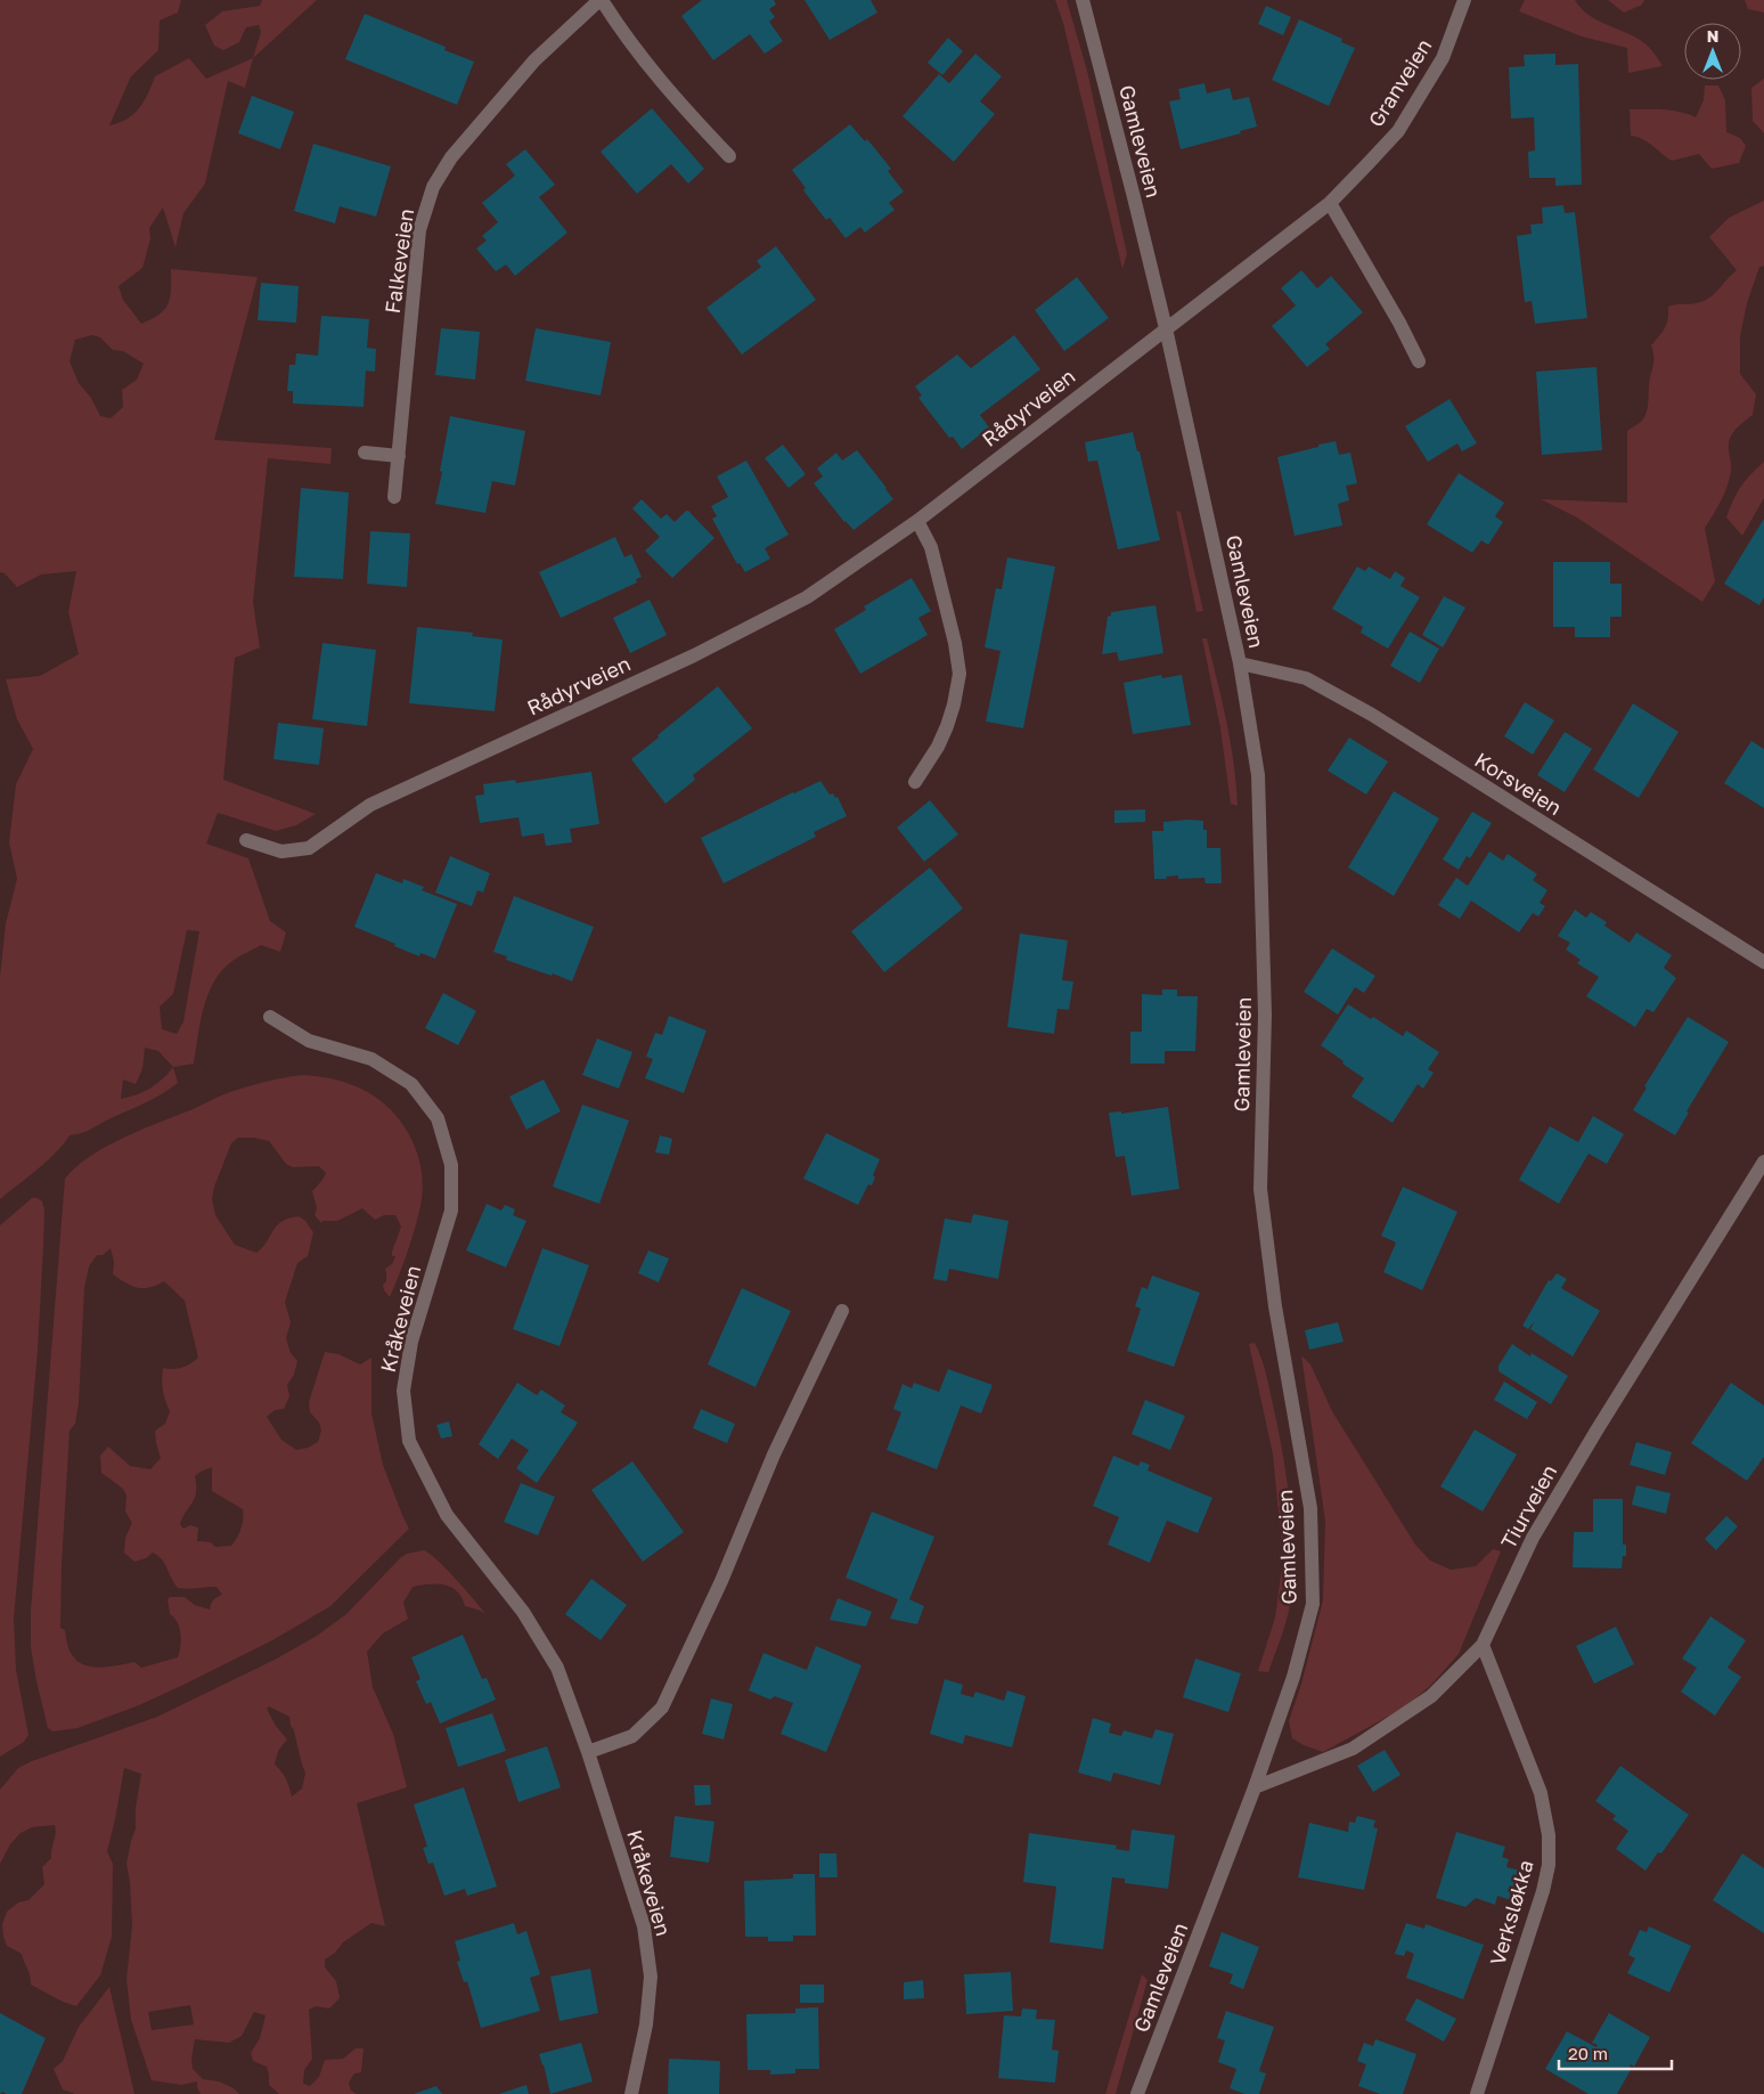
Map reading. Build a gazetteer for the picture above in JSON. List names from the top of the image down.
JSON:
{
  "streets": {
    "street": [
      "Granveien",
      "Gamleveien",
      "Falkeveien",
      "Rådyrveien",
      "Korsveien",
      "Kråkeveien",
      "Tiurveien",
      "Verksløkka"
    ]
  },
  "crossings": [
    ["Granveien", "Gamleveien"],
    ["Granveien", "Rådyrveien"],
    ["Gamleveien", "Rådyrveien"],
    ["Gamleveien", "Korsveien"],
    ["Gamleveien", "Tiurveien"],
    ["Tiurveien", "Verksløkka"]
  ],
  "scale_bar": "20 m",
  "north": "top"
}
